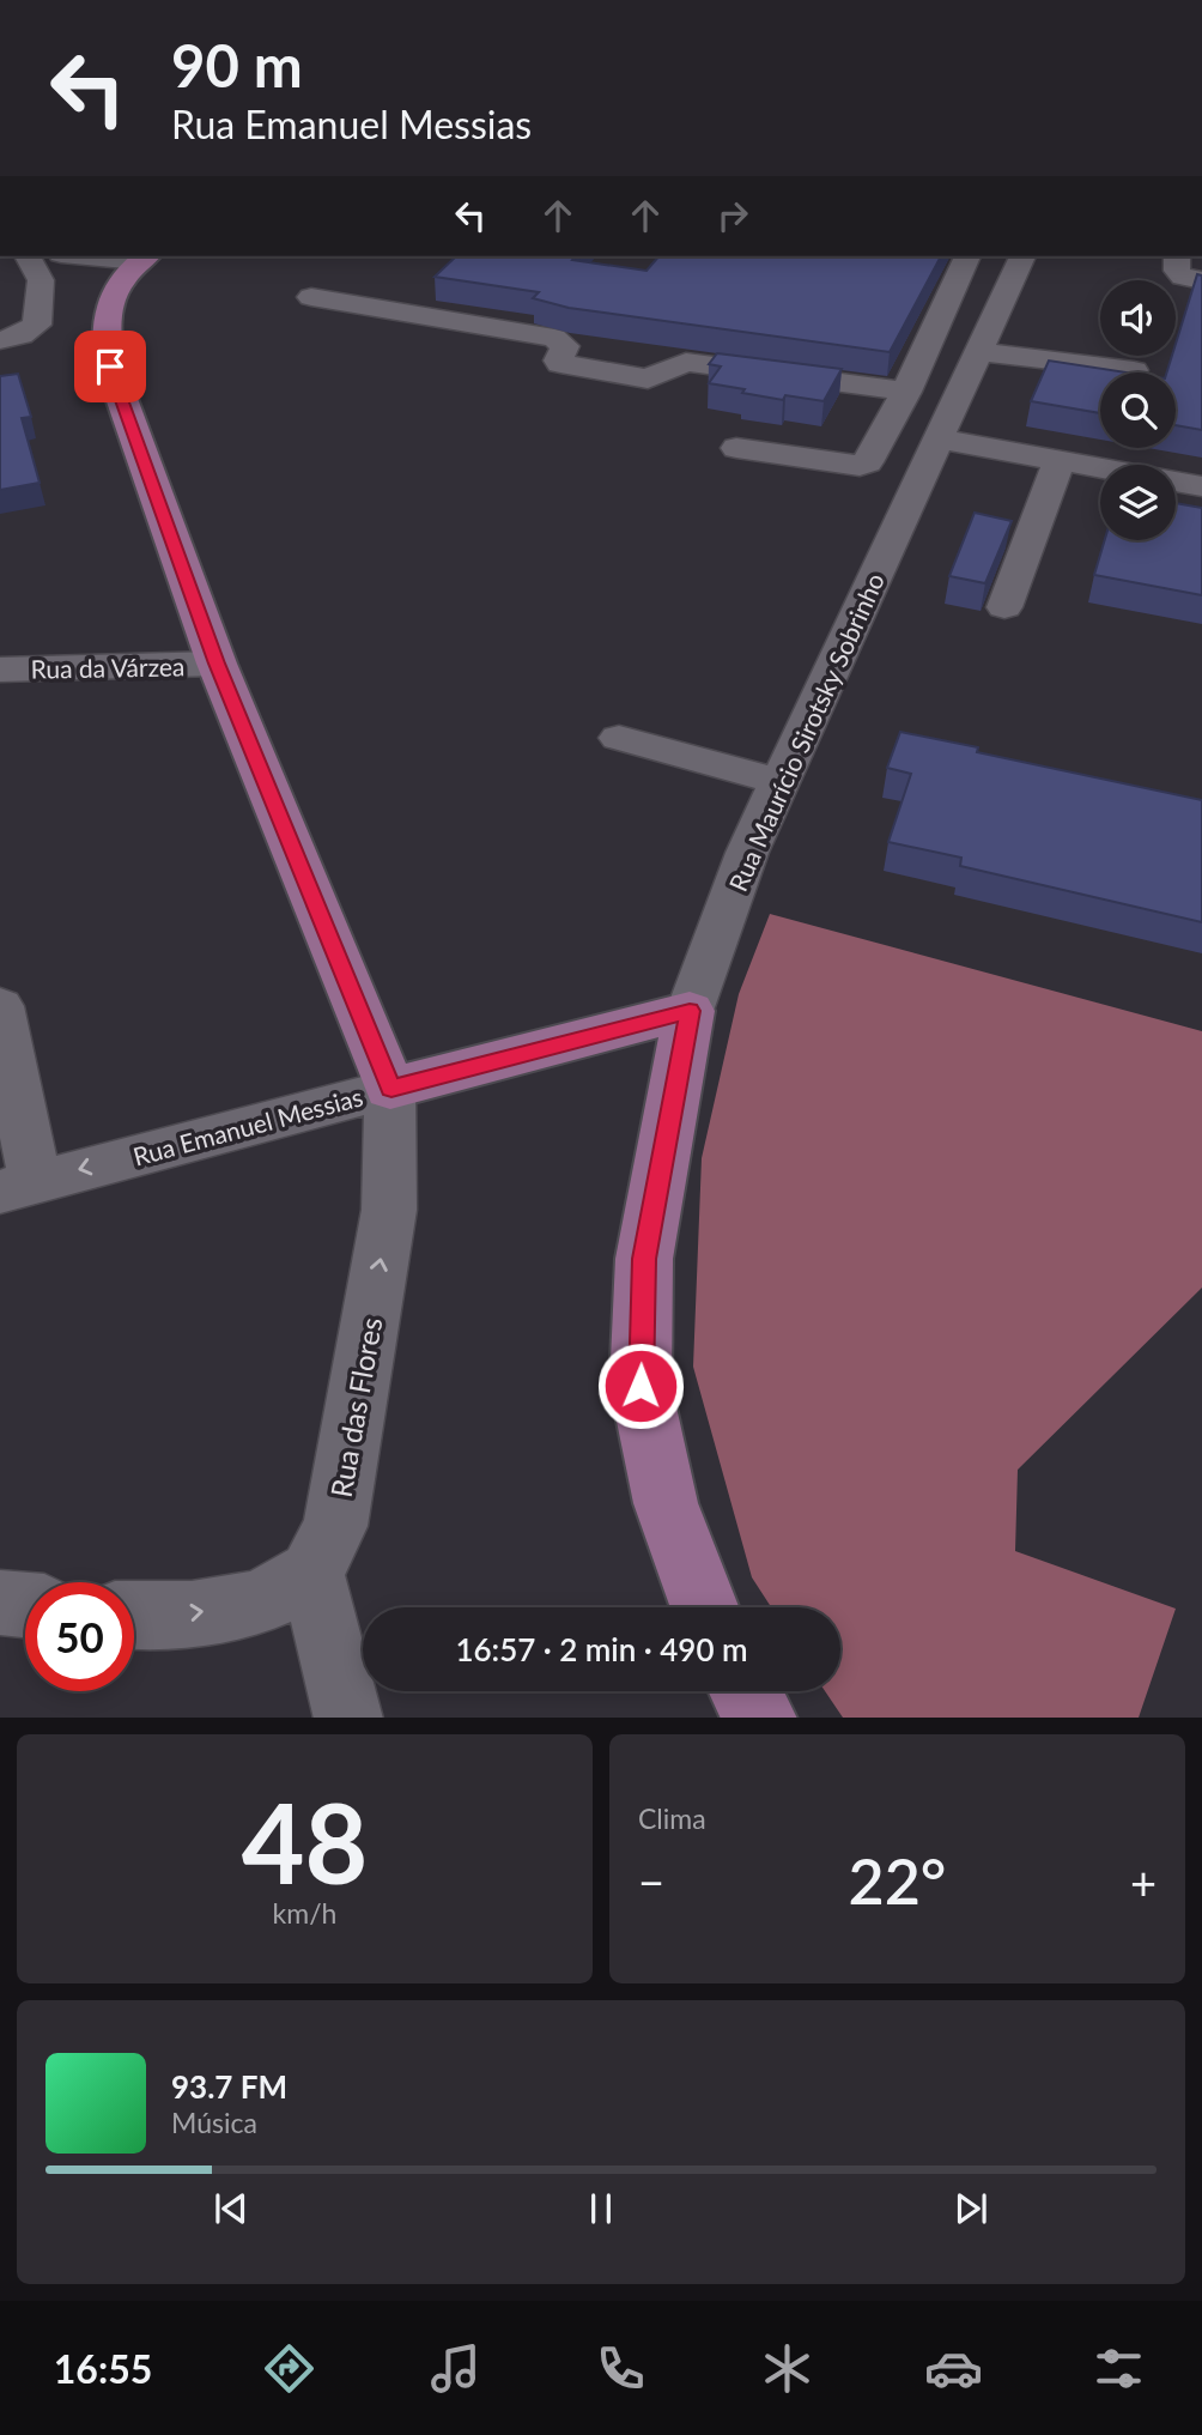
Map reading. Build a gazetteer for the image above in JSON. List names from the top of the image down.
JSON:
{
  "streets": {
    "main road": ["Rua Maurício Sirotsky Sobrinho", "Rua Emanuel Messias"],
    "street": ["Rua da Várzea", "Rua das Flores"]
  },
  "crossings": [
    ["Rua Maurício Sirotsky Sobrinho", "Rua Emanuel Messias"],
    ["Rua Emanuel Messias", "Rua das Flores"]
  ],
  "one_way": ["Rua Emanuel Messias", "Rua das Flores"],
  "page": {
    "turn": ["90 m", "Rua Emanuel Messias"],
    "limit": "50",
    "trip": "16:57 · 2 min · 490 m",
    "tile": [
      ["48", "km/h"],
      "Clima"
    ],
    "heat": ["−", "22°", "+"],
    "song": ["93.7 FM", "Música"],
    "tabs": "16:55"
  }
}
